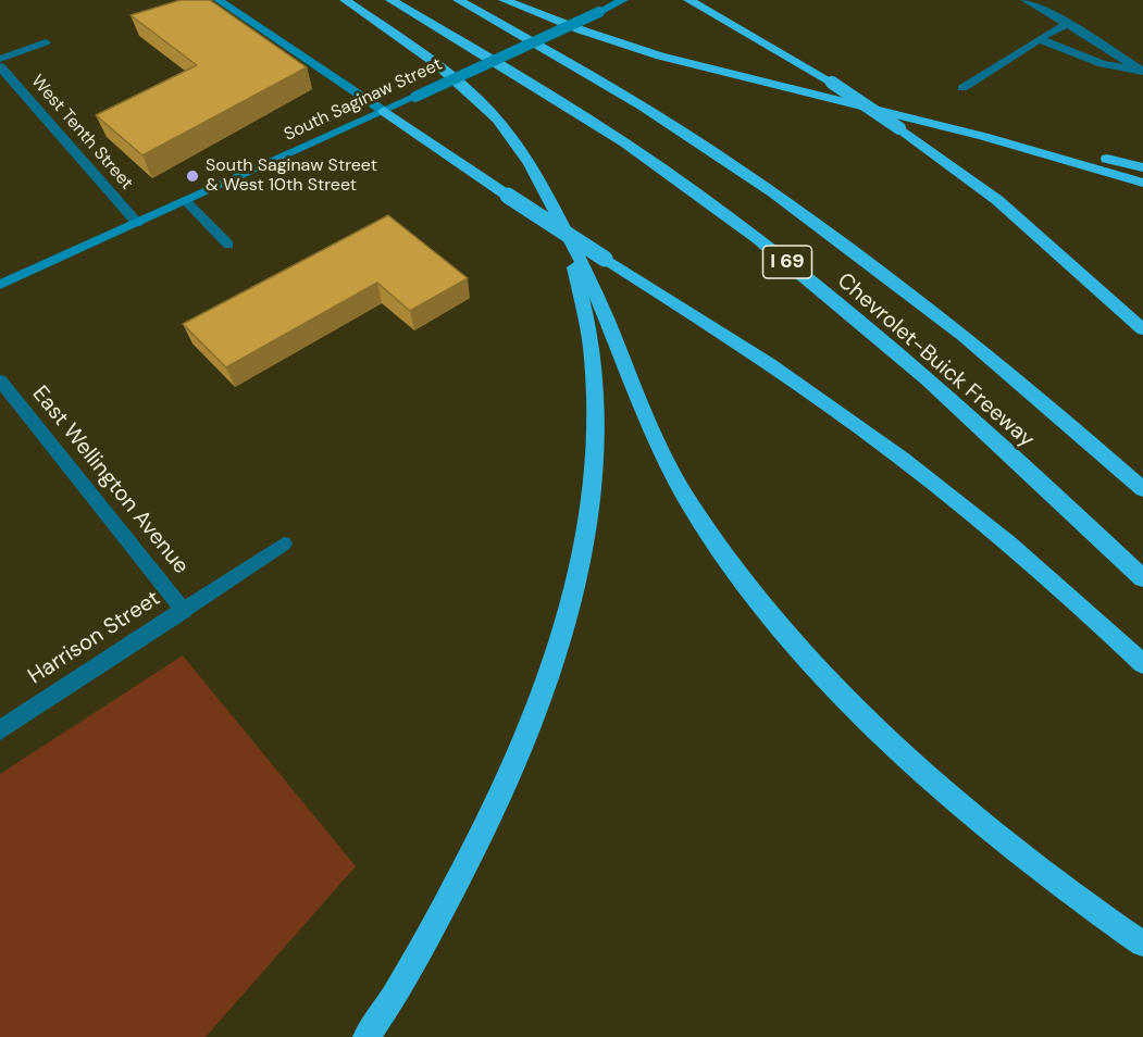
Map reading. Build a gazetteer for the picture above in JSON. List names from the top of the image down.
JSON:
{
  "streets": {
    "highway": ["I 69", "Chevrolet-Buick Freeway"],
    "main road": ["South Saginaw Street"],
    "street": ["West Tenth Street", "East Wellington Avenue", "Harrison Street"]
  },
  "crossings": [
    ["South Saginaw Street", "West Tenth Street"],
    ["East Wellington Avenue", "Harrison Street"]
  ],
  "places": ["South Saginaw Street & West 10th Street"]
}
